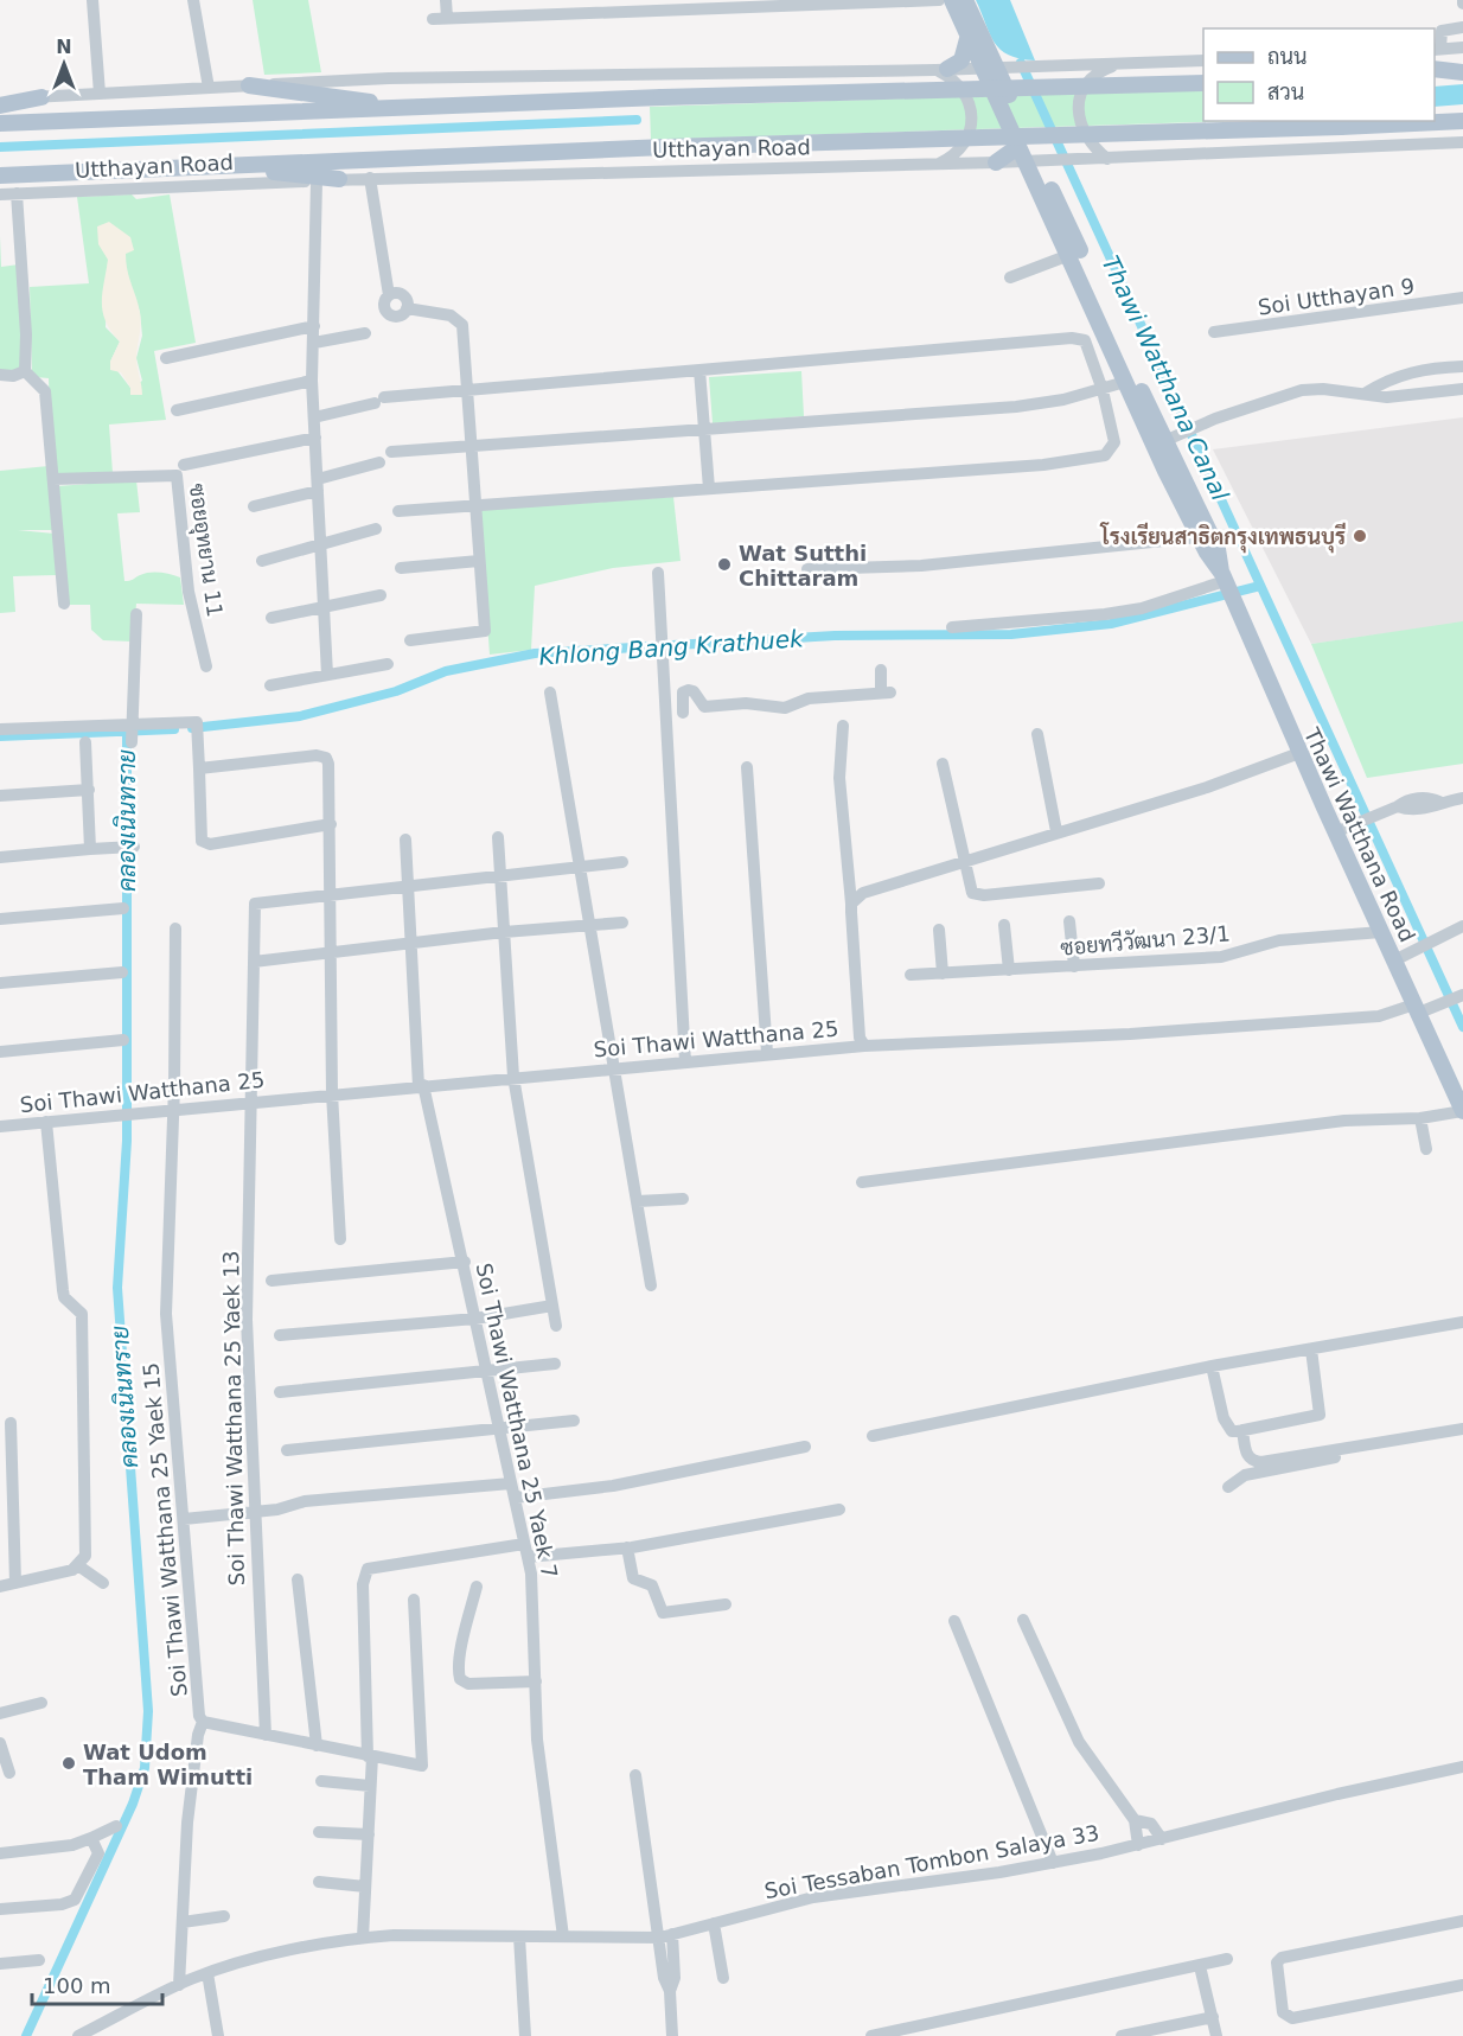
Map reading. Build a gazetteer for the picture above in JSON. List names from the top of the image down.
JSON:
{
  "streets": {
    "main road": ["Utthayan Road", "Thawi Watthana Road"],
    "street": [
      "Soi Utthayan 9",
      "ซอยอุทยาน 11",
      "ซอยทวีวัฒนา 23/1",
      "Soi Thawi Watthana 25",
      "Soi Thawi Watthana 25 Yaek 13",
      "Soi Thawi Watthana 25 Yaek 7",
      "Soi Thawi Watthana 25 Yaek 15",
      "Soi Tessaban Tombon Salaya 33"
    ]
  },
  "crossings": [
    ["Utthayan Road", "Thawi Watthana Road"],
    ["Thawi Watthana Road", "ซอยทวีวัฒนา 23/1"],
    ["Soi Thawi Watthana 25", "Soi Thawi Watthana 25 Yaek 13"],
    ["Soi Thawi Watthana 25", "Soi Thawi Watthana 25 Yaek 7"],
    ["Soi Thawi Watthana 25", "Soi Thawi Watthana 25 Yaek 15"],
    ["Soi Thawi Watthana 25 Yaek 13", "Soi Thawi Watthana 25 Yaek 15"],
    ["Soi Thawi Watthana 25 Yaek 7", "Soi Tessaban Tombon Salaya 33"]
  ],
  "water": ["Thawi Watthana Canal", "Khlong Bang Krathuek", "คลองเนินทราย"],
  "places": ["โรงเรียนสาธิตกรุงเทพธนบุรี", "Wat Sutthi Chittaram", "Wat Udom Tham Wimutti"],
  "legend": ["ถนน", "สวน"],
  "scale_bar": "100 m",
  "north": "top"
}
